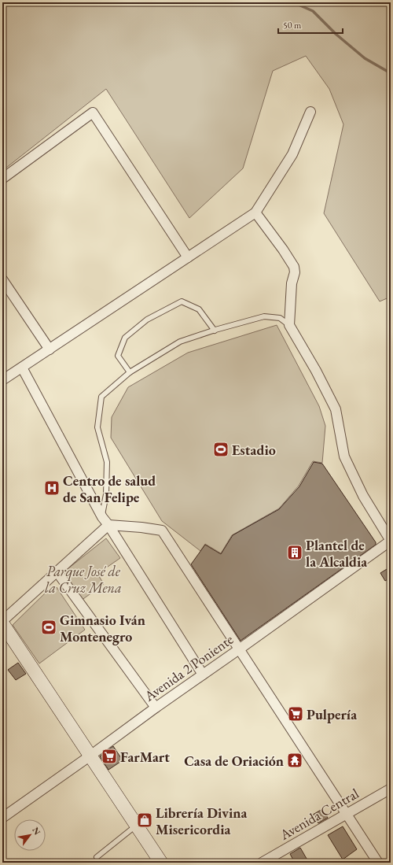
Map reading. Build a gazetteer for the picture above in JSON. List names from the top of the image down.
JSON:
{
  "streets": {
    "street": ["Avenida 2 Poniente", "Avenida Central"]
  },
  "parks": ["Parque José de la Cruz Mena"],
  "places": {
    "sports": ["Estadio", "Gimnasio Iván Montenegro"],
    "hospital": ["Centro de salud de San Felipe"],
    "building": ["Plantel de la Alcaldia"],
    "supermarket": ["Pulpería", "FarMart"],
    "temple": ["Casa de Oriación"],
    "shop": ["Librería Divina Misericordia"]
  },
  "scale_bar": "50 m",
  "north": "top right"
}
